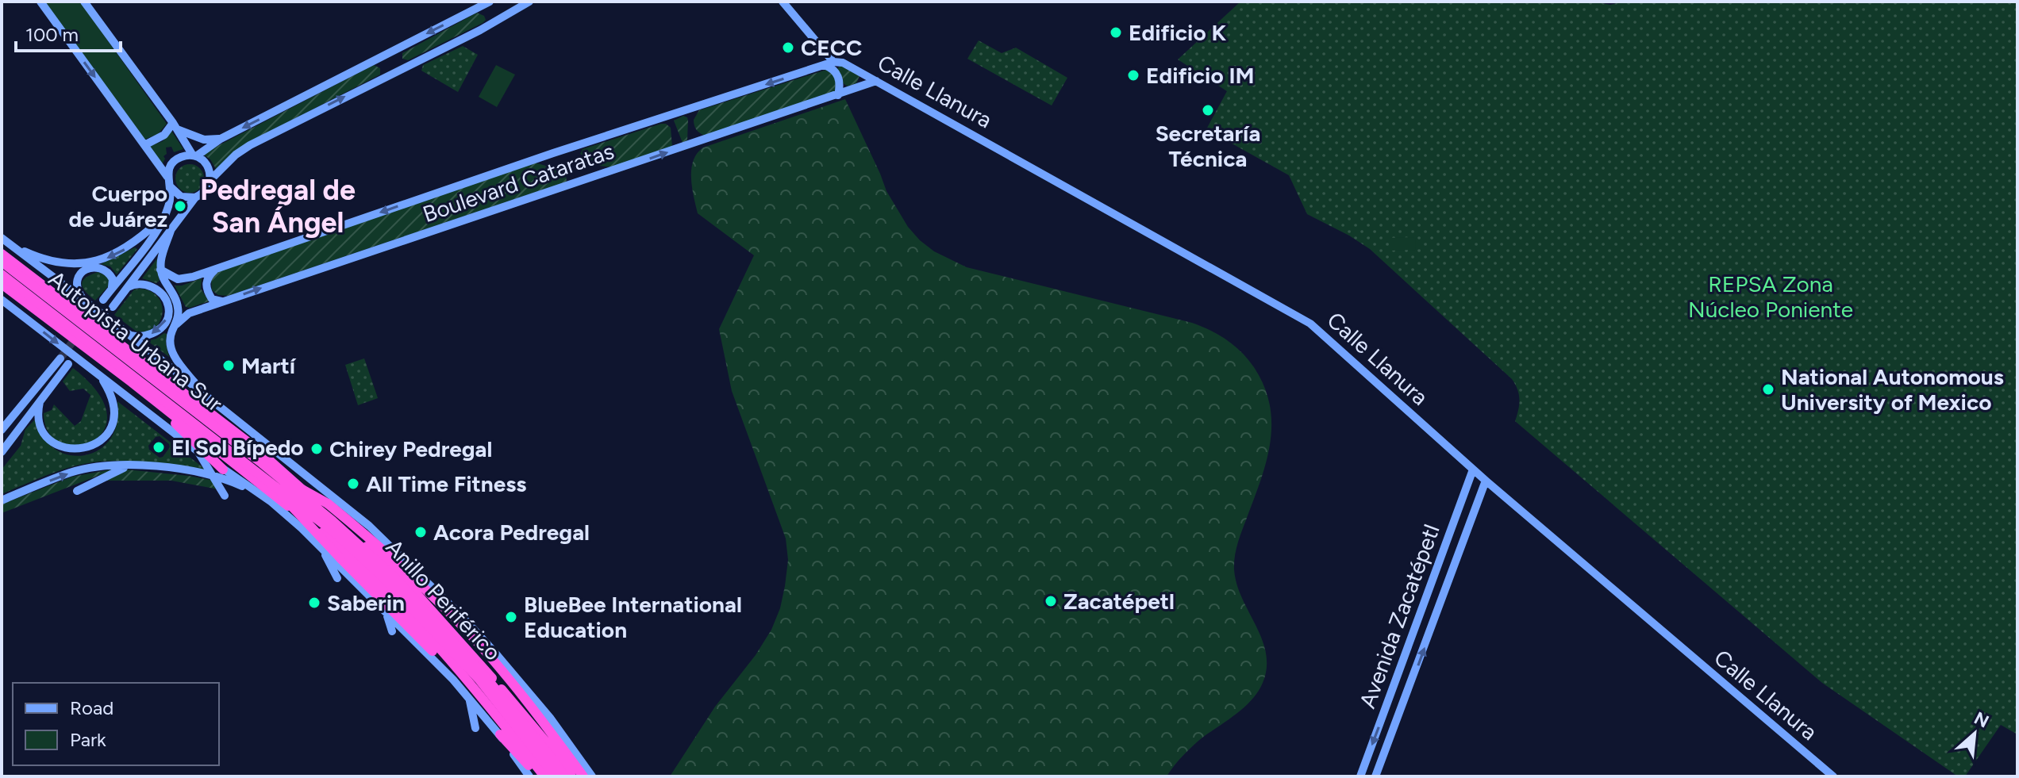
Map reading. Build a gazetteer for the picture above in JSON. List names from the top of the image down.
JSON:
{
  "streets": {
    "highway": ["Autopista Urbana Sur", "Anillo Periférico"],
    "main road": ["Calle Llanura", "Boulevard Cataratas", "Avenida Zacatépetl"]
  },
  "crossings": [
    ["Calle Llanura", "Boulevard Cataratas"],
    ["Calle Llanura", "Avenida Zacatépetl"]
  ],
  "districts": ["Pedregal de San Ángel"],
  "parks": ["REPSA Zona Núcleo Poniente"],
  "places": [
    "Edificio K",
    "CECC",
    "Edificio IM",
    "Secretaría Técnica",
    "Cuerpo de Juárez",
    "Martí",
    "National Autonomous University of Mexico",
    "El Sol Bípedo",
    "Chirey Pedregal",
    "All Time Fitness",
    "Acora Pedregal",
    "Zacatépetl",
    "Saberin",
    "BlueBee International Education"
  ],
  "legend": ["Road", "Park"],
  "scale_bar": "100 m",
  "north": "top right"
}
